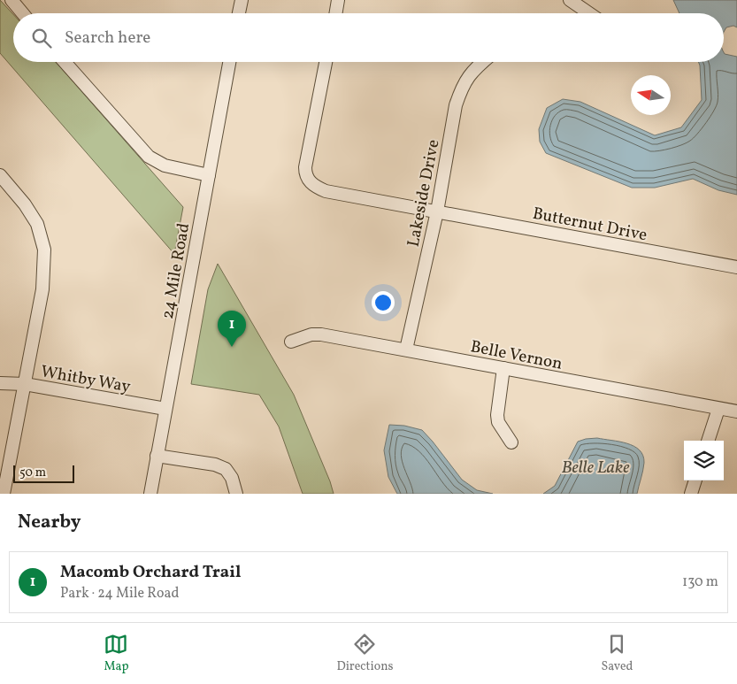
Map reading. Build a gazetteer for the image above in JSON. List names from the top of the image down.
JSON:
{
  "streets": {
    "street": [
      "Lakeside Drive",
      "Butternut Drive",
      "24 Mile Road",
      "Belle Vernon",
      "Whitby Way"
    ]
  },
  "crossings": [
    ["Lakeside Drive", "Butternut Drive"],
    ["Lakeside Drive", "Belle Vernon"],
    ["24 Mile Road", "Whitby Way"]
  ],
  "water": ["Belle Lake"],
  "scale_bar": "50 m",
  "north": "left",
  "page": {
    "search": "Search here",
    "pins": "1",
    "scale": "50 m",
    "heading": "Nearby",
    "list": [
      {
        "mark": "1",
        "name": "Macomb Orchard Trail",
        "note": "Park · 24 Mile Road",
        "value": "130 m"
      }
    ],
    "nav": ["Map", "Directions", "Saved"]
  }
}
